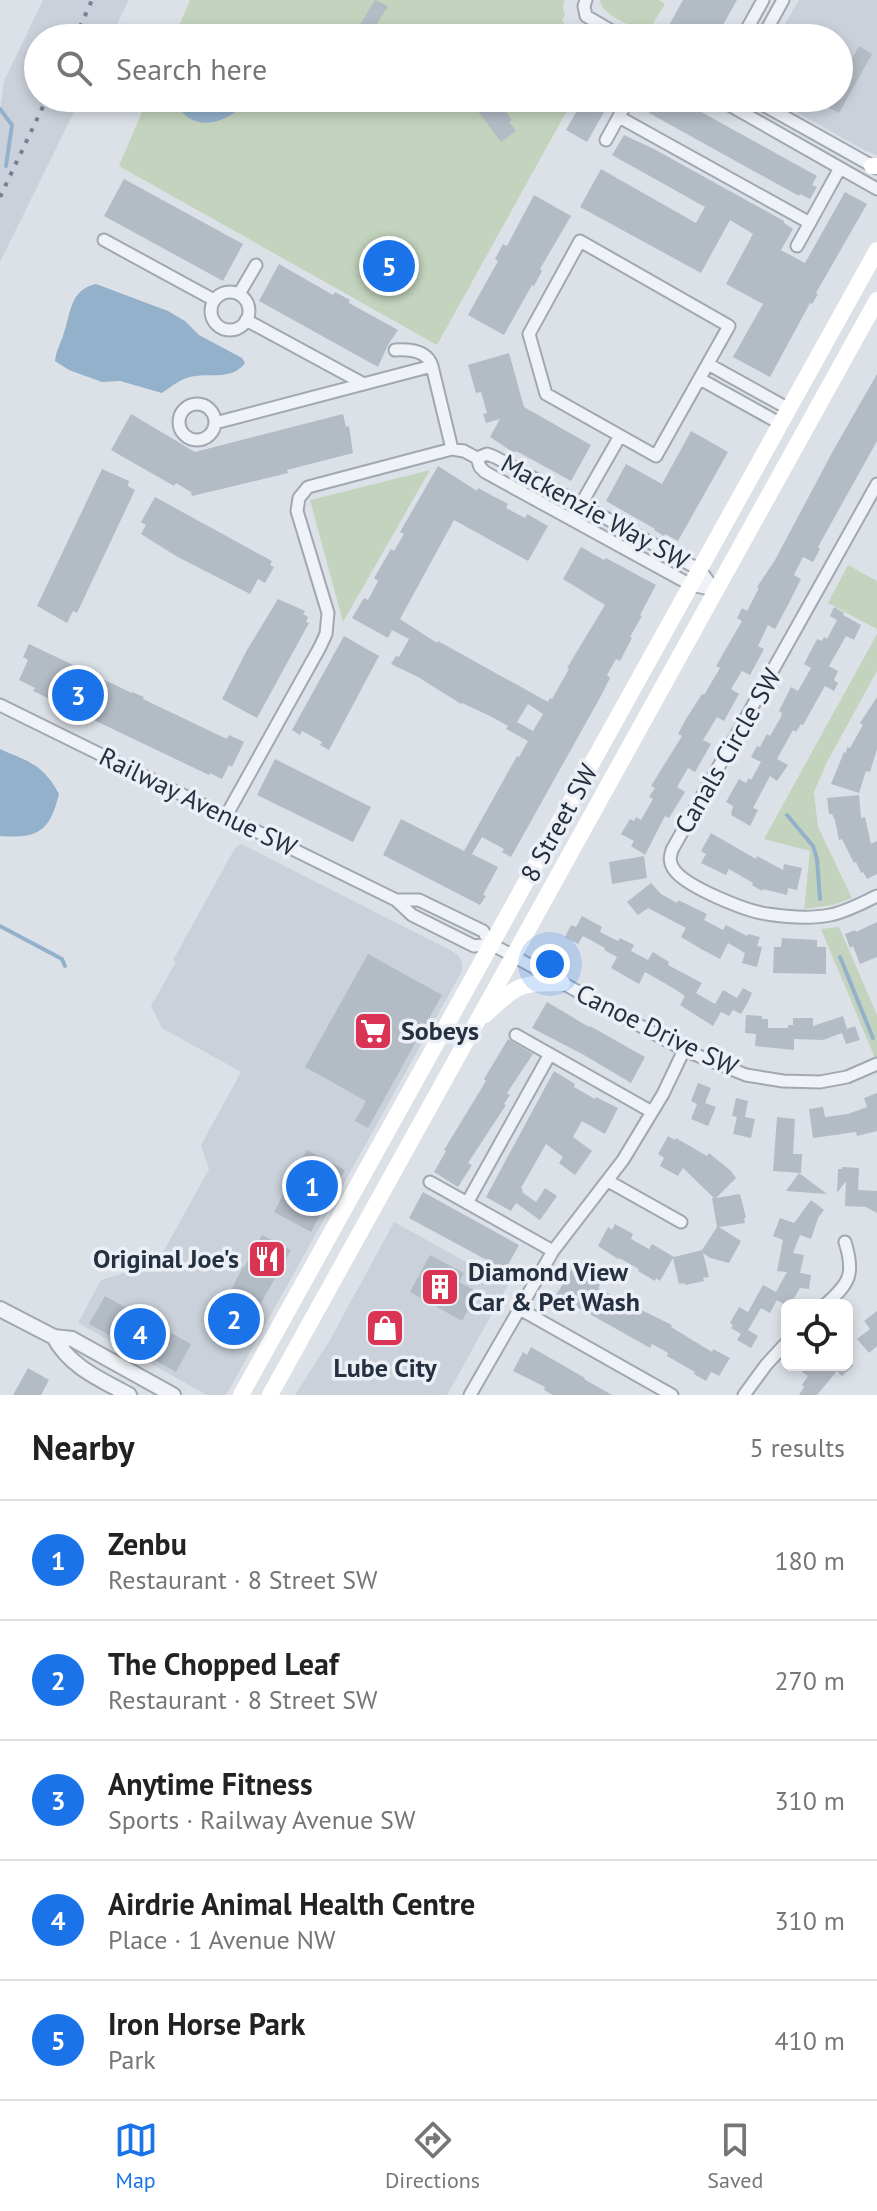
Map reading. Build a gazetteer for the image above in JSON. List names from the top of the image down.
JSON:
{
  "streets": {
    "main road": ["8 Street SW"],
    "street": [
      "Mackenzie Way SW",
      "Canals Circle SW",
      "Railway Avenue SW",
      "Canoe Drive SW"
    ]
  },
  "crossings": [
    ["Mackenzie Way SW", "8 Street SW"],
    ["Railway Avenue SW", "8 Street SW"],
    ["Railway Avenue SW", "Canoe Drive SW"],
    ["8 Street SW", "Canoe Drive SW"]
  ],
  "places": {
    "supermarket": ["Sobeys"],
    "restaurant": ["Original Joe's"],
    "building": ["Diamond View Car & Pet Wash"],
    "shop": ["Lube City"]
  },
  "page": {
    "search": "Search here",
    "pins": [
      "5",
      "3",
      "1",
      "2",
      "4"
    ],
    "heading": ["Nearby", "5 results"],
    "list": [
      {
        "mark": "1",
        "name": "Zenbu",
        "note": "Restaurant · 8 Street SW",
        "value": "180 m"
      },
      {
        "mark": "2",
        "name": "The Chopped Leaf",
        "note": "Restaurant · 8 Street SW",
        "value": "270 m"
      },
      {
        "mark": "3",
        "name": "Anytime Fitness",
        "note": "Sports · Railway Avenue SW",
        "value": "310 m"
      },
      {
        "mark": "4",
        "name": "Airdrie Animal Health Centre",
        "note": "Place · 1 Avenue NW",
        "value": "310 m"
      },
      {
        "mark": "5",
        "name": "Iron Horse Park",
        "note": "Park",
        "value": "410 m"
      }
    ],
    "nav": ["Map", "Directions", "Saved"]
  }
}
